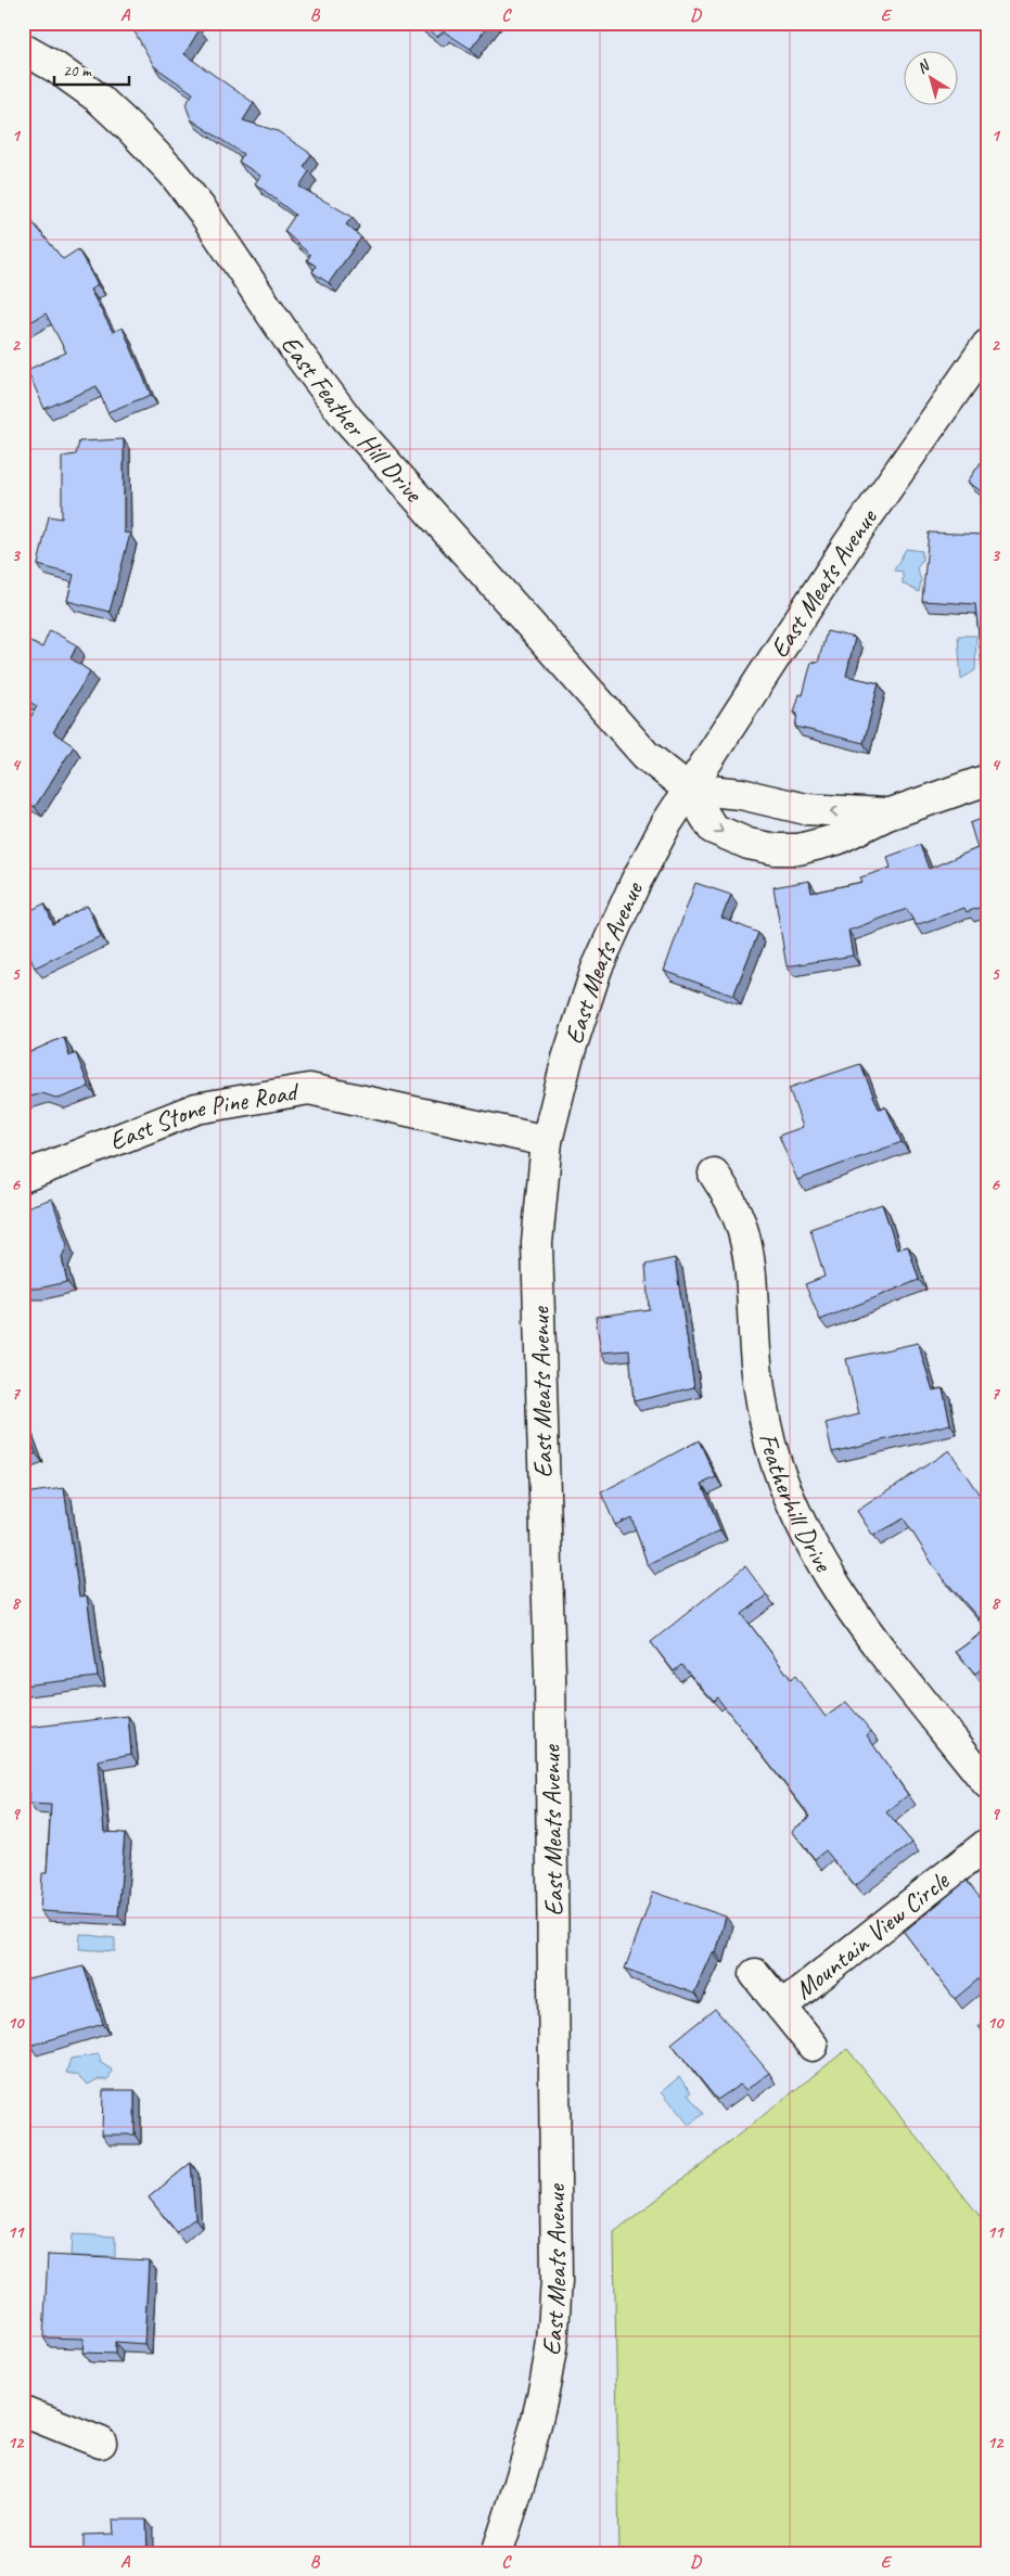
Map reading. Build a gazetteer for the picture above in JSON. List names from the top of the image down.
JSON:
{
  "streets": {
    "street": [
      "East Feather Hill Drive",
      "East Meats Avenue",
      "East Stone Pine Road",
      "Featherhill Drive",
      "Mountain View Circle"
    ]
  },
  "crossings": [
    ["East Feather Hill Drive", "East Meats Avenue"],
    ["East Meats Avenue", "East Stone Pine Road"]
  ],
  "scale_bar": "20 m",
  "north": "top left",
  "grid": {
    "columns": [
      "A",
      "B",
      "C",
      "D",
      "E"
    ],
    "rows": [
      "1",
      "2",
      "3",
      "4",
      "5",
      "6",
      "7",
      "8",
      "9",
      "10",
      "11",
      "12"
    ]
  }
}
